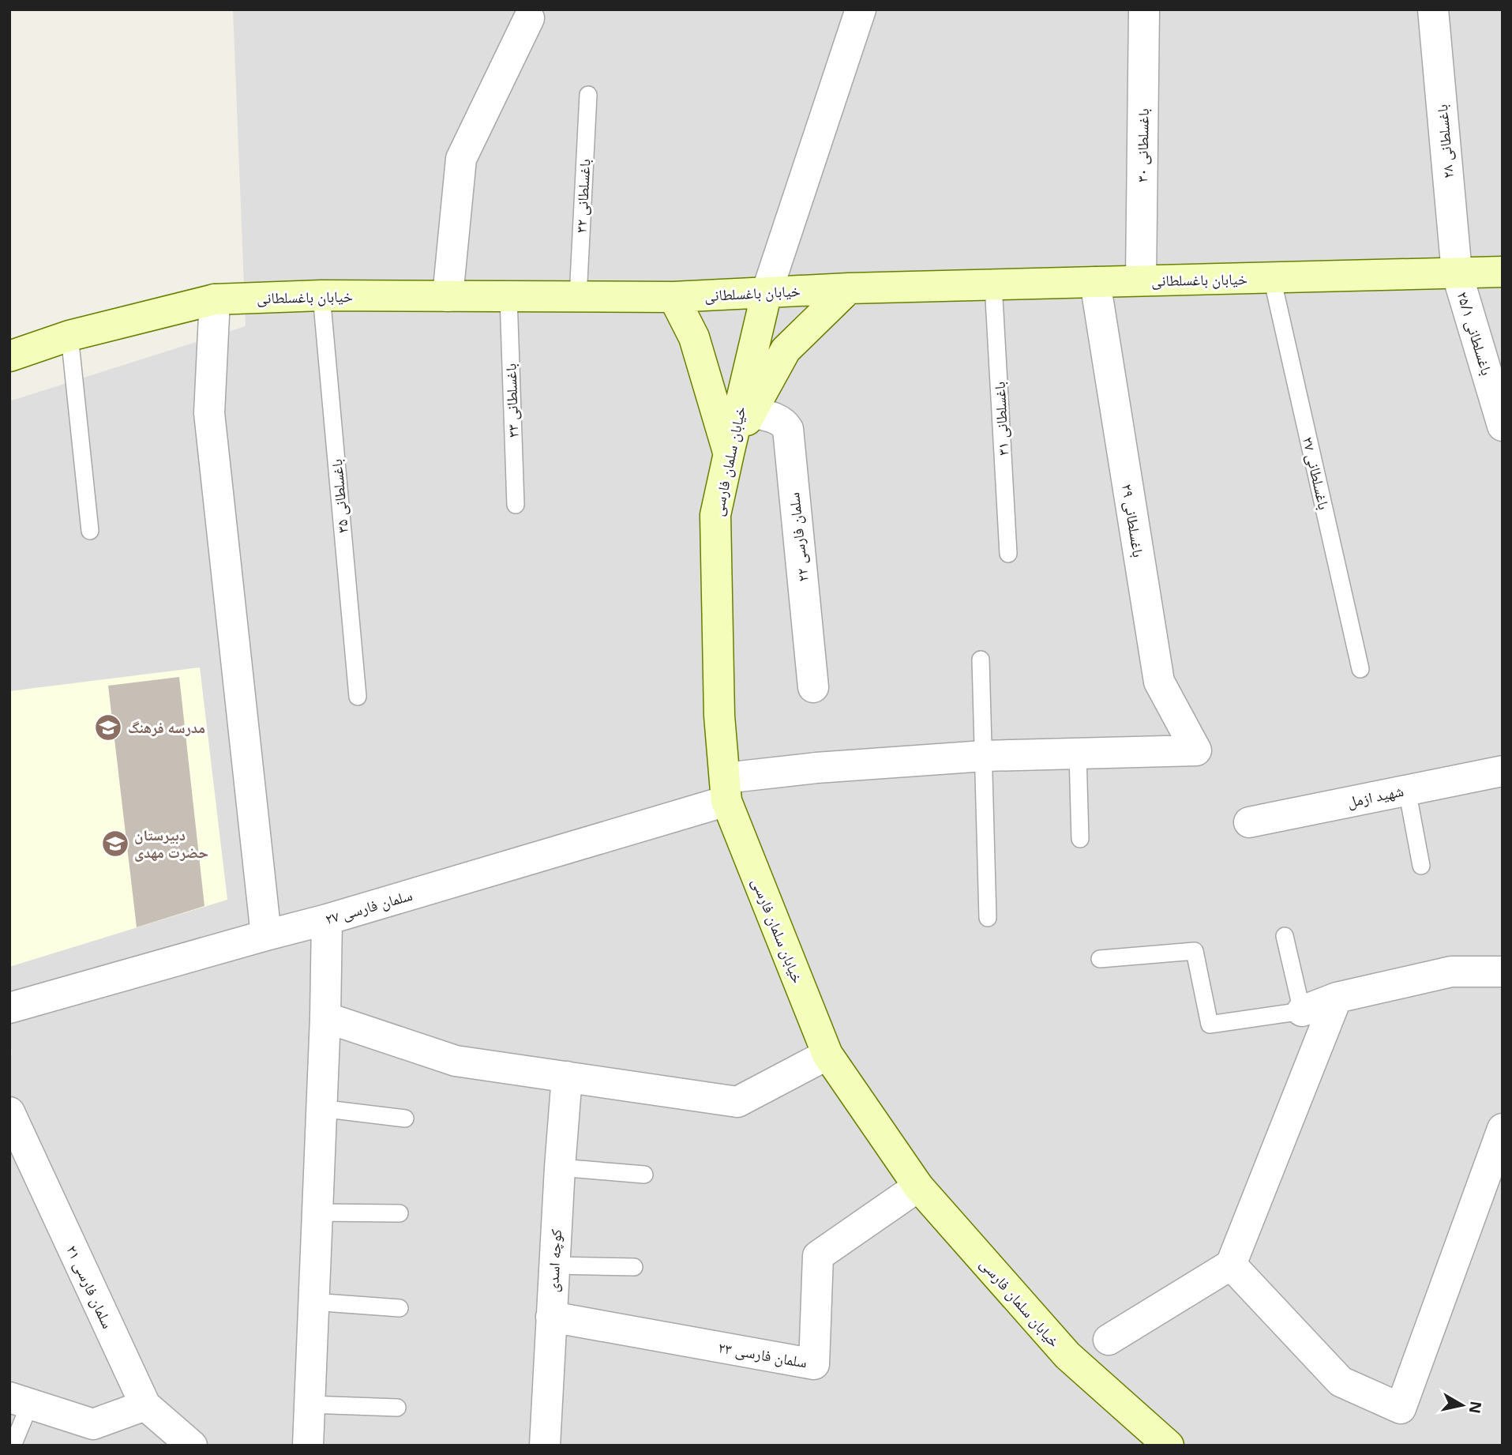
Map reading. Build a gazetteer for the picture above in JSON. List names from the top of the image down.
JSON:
{
  "streets": {
    "street": [
      "باغسلطانی ۲۸",
      "باغسلطانی ۳۰",
      "خیابان باغسلطانی",
      "باغسلطانی ۲۵/۱",
      "خیابان سلمان فارسی",
      "باغسلطانی ۲۹",
      "سلمان فارسی ۲۲",
      "شهید ازمل",
      "سلمان فارسی ۲۷",
      "کوچه اسدی",
      "سلمان فارسی ۲۱",
      "سلمان فارسی ۲۳"
    ],
    "lane": [
      "باغسلطانی ۳۲",
      "باغسلطانی ۳۳",
      "باغسلطانی ۳۱",
      "باغسلطانی ۲۷",
      "باغسلطانی ۳۵"
    ]
  },
  "crossings": [
    ["باغسلطانی ۲۸", "خیابان باغسلطانی"],
    ["باغسلطانی ۲۸", "باغسلطانی ۲۵/۱"],
    ["باغسلطانی ۳۰", "خیابان باغسلطانی"],
    ["باغسلطانی ۳۲", "خیابان باغسلطانی"],
    ["خیابان باغسلطانی", "باغسلطانی ۲۵/۱"],
    ["خیابان باغسلطانی", "باغسلطانی ۳۳"],
    ["خیابان باغسلطانی", "باغسلطانی ۳۱"],
    ["خیابان باغسلطانی", "خیابان سلمان فارسی"],
    ["خیابان باغسلطانی", "باغسلطانی ۲۷"],
    ["خیابان باغسلطانی", "باغسلطانی ۳۵"],
    ["خیابان باغسلطانی", "باغسلطانی ۲۹"],
    ["خیابان سلمان فارسی", "سلمان فارسی ۲۷"],
    ["خیابان سلمان فارسی", "سلمان فارسی ۲۳"],
    ["باغسلطانی ۲۹", "سلمان فارسی ۲۷"],
    ["کوچه اسدی", "سلمان فارسی ۲۳"]
  ],
  "places": {
    "school or university": ["مدرسه فرهنگ", "دبیرستان حضرت مهدی"]
  },
  "north": "right"
}
